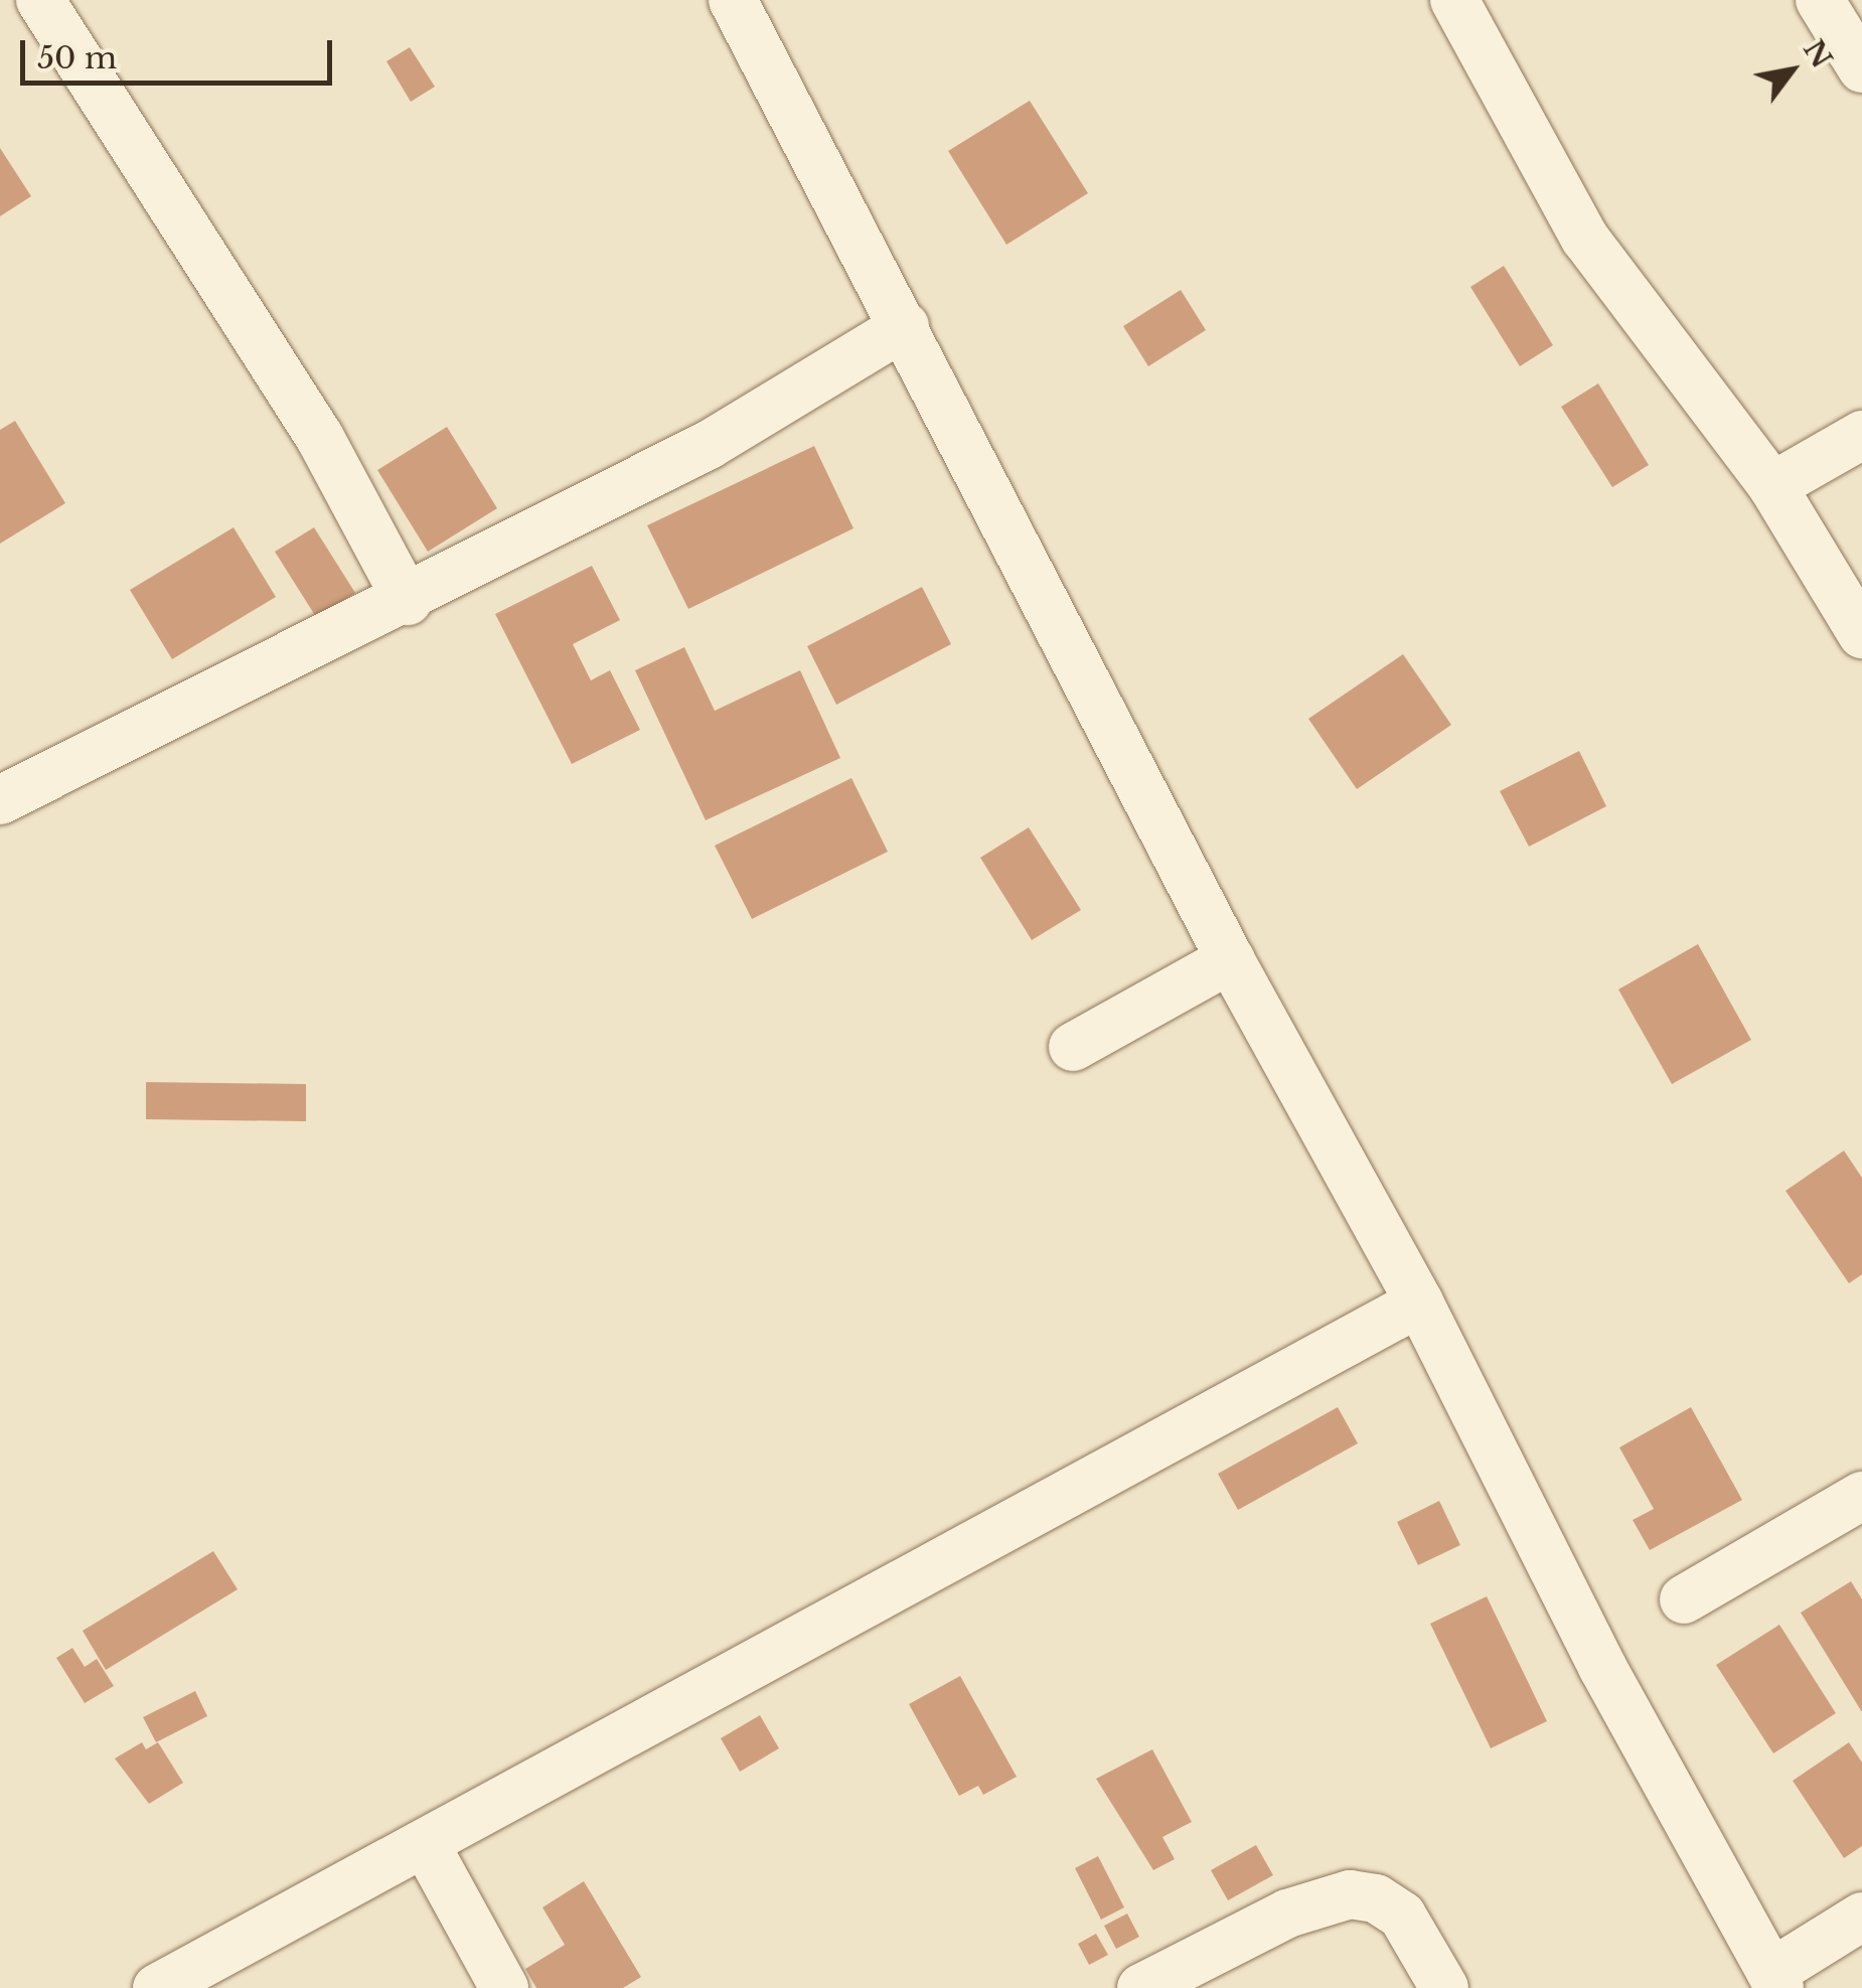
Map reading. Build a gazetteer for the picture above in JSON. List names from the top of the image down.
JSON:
{
  "scale_bar": "50 m",
  "north": "top right"
}
